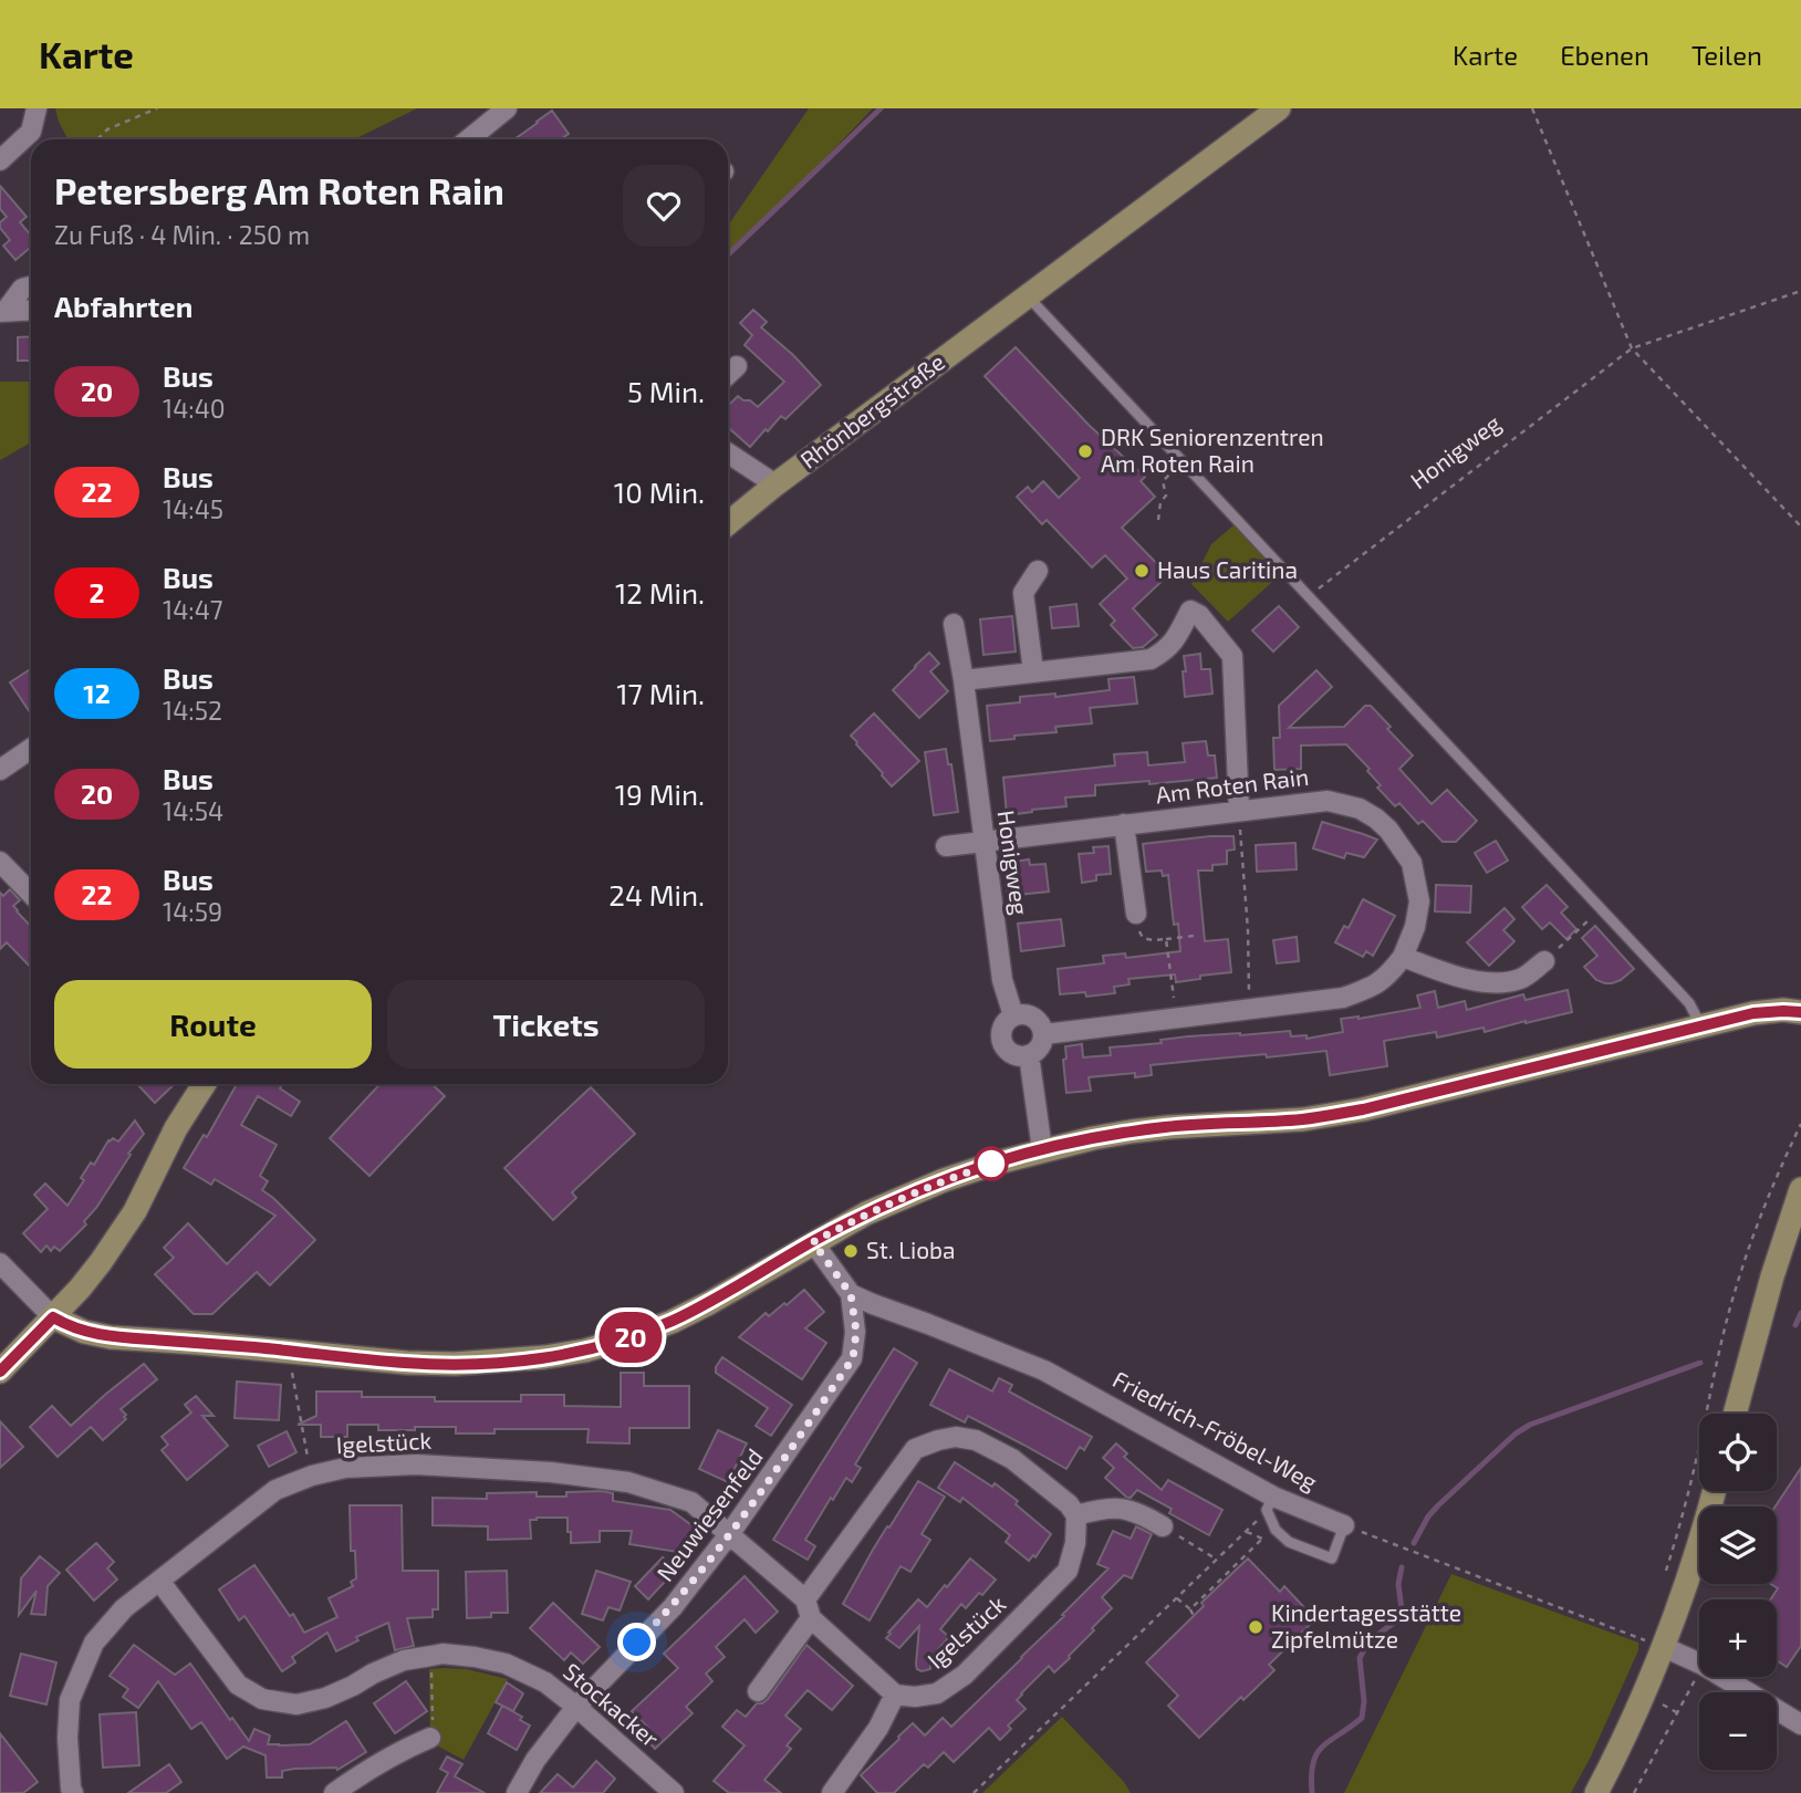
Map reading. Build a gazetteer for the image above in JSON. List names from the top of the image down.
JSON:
{
  "streets": {
    "street": [
      "Rhönbergstraße",
      "Honigweg",
      "Am Roten Rain",
      "Friedrich-Fröbel-Weg",
      "Igelstück",
      "Neuwiesenfeld",
      "Stockacker"
    ]
  },
  "crossings": [
    ["Honigweg", "Am Roten Rain"],
    ["Friedrich-Fröbel-Weg", "Neuwiesenfeld"],
    ["Igelstück", "Neuwiesenfeld"],
    ["Igelstück", "Stockacker"],
    ["Neuwiesenfeld", "Stockacker"]
  ],
  "places": [
    "DRK Seniorenzentren Am Roten Rain",
    "Haus Caritina",
    "St. Lioba",
    "Kindertagesstätte Zipfelmütze"
  ],
  "lines": ["bus line 20"],
  "page": {
    "header": "Karte",
    "nav": ["Karte", "Ebenen", "Teilen"],
    "on_map": "20",
    "heading": [
      ["Petersberg Am Roten Rain", "Zu Fuß · 4 Min. · 250 m"],
      "Abfahrten"
    ],
    "list": [
      {
        "mark": "20",
        "name": "Bus",
        "note": "14:40",
        "value": "5 Min."
      },
      {
        "mark": "22",
        "name": "Bus",
        "note": "14:45",
        "value": "10 Min."
      },
      {
        "mark": "2",
        "name": "Bus",
        "note": "14:47",
        "value": "12 Min."
      },
      {
        "mark": "12",
        "name": "Bus",
        "note": "14:52",
        "value": "17 Min."
      },
      {
        "mark": "20",
        "name": "Bus",
        "note": "14:54",
        "value": "19 Min."
      },
      {
        "mark": "22",
        "name": "Bus",
        "note": "14:59",
        "value": "24 Min."
      }
    ],
    "buttons": ["Route", "Tickets"],
    "map_buttons": ["+", "−"]
  }
}
